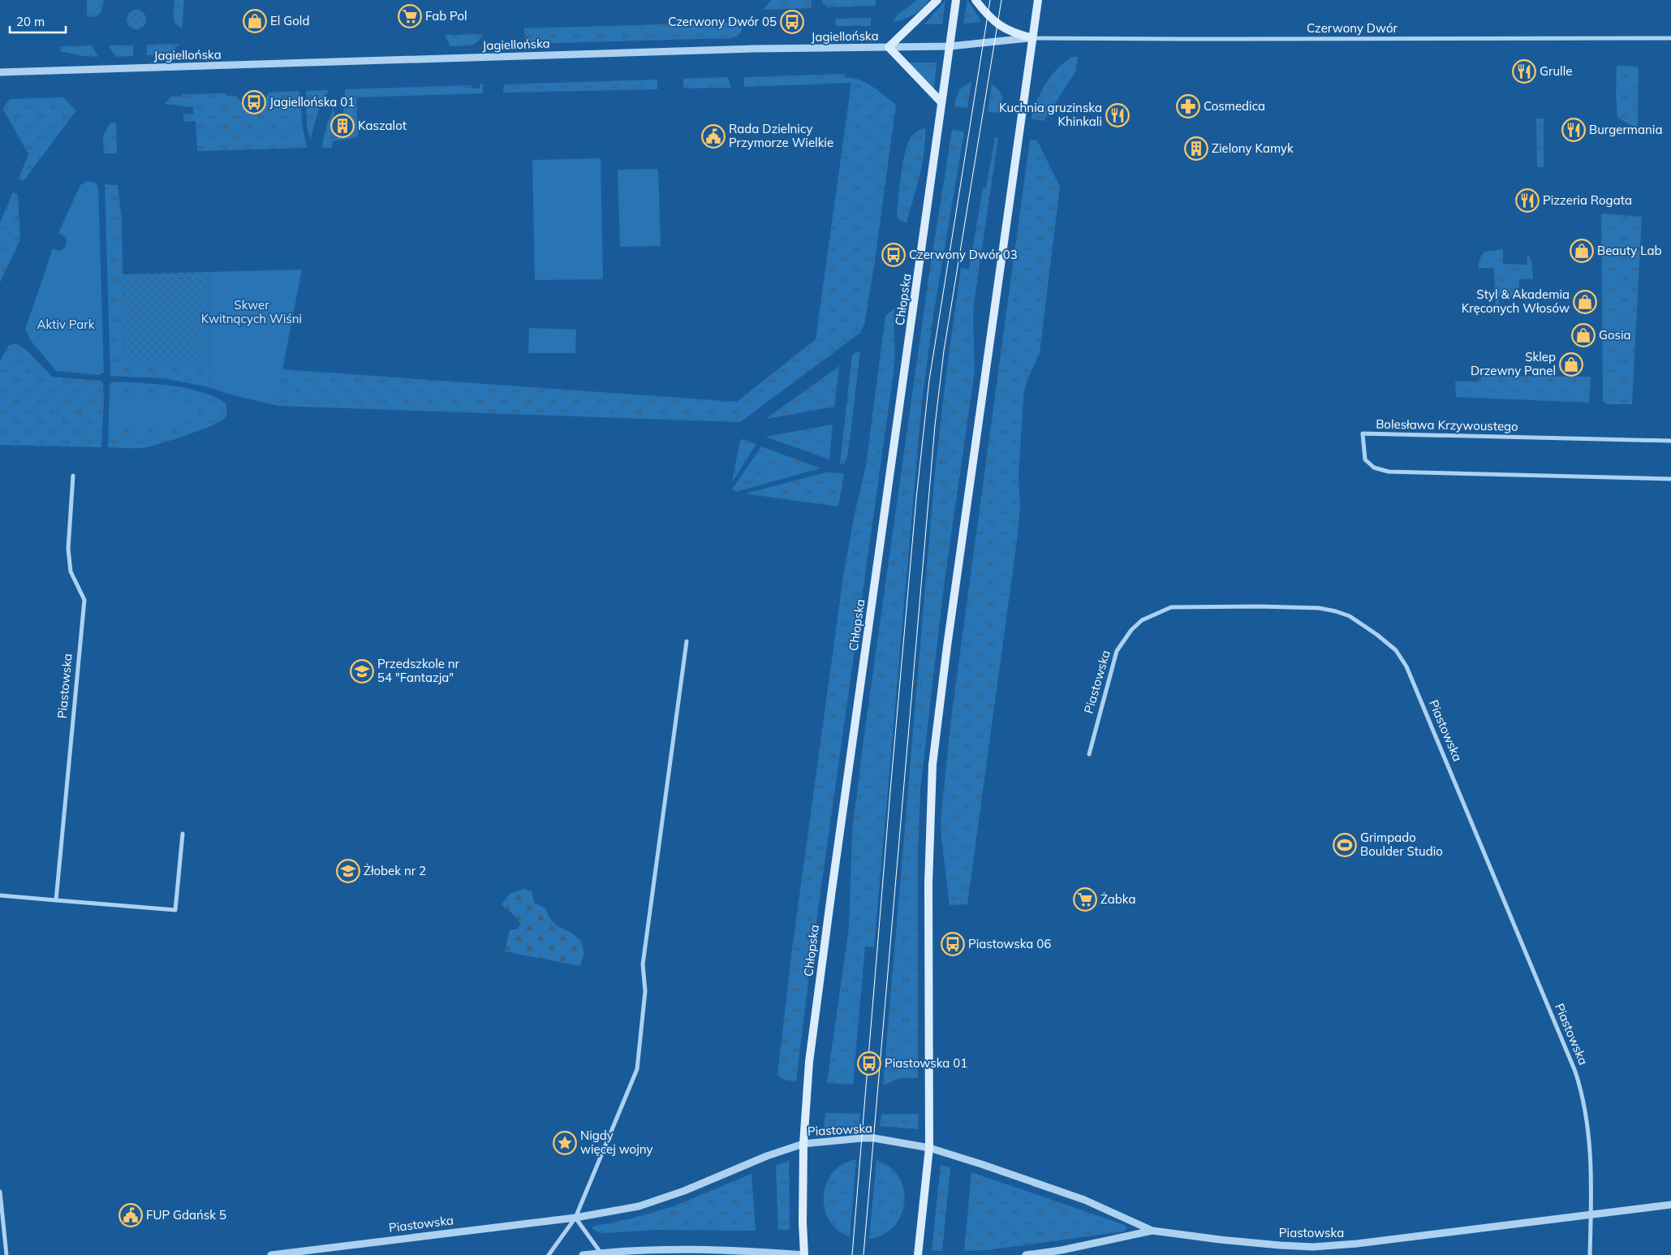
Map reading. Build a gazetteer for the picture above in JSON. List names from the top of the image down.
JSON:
{
  "streets": {
    "main road": ["Chłopska"],
    "street": [
      "Czerwony Dwór",
      "Jagiellońska",
      "Bolesława Krzywoustego",
      "Piastowska"
    ]
  },
  "crossings": [
    ["Czerwony Dwór", "Jagiellońska"],
    ["Jagiellońska", "Chłopska"],
    ["Chłopska", "Piastowska"]
  ],
  "parks": ["Skwer Kwitnących Wiśni", "Aktiv Park"],
  "places": {
    "supermarket": ["Fab Pol", "Żabka"],
    "shop": [
      "El Gold",
      "Beauty Lab",
      "Styl & Akademia Kręconych Włosów",
      "Gosia",
      "Sklep Drzewny Panel"
    ],
    "bus stop": [
      "Czerwony Dwór 05",
      "Jagiellońska 01",
      "Czerwony Dwór 03",
      "Piastowska 06",
      "Piastowska 01"
    ],
    "restaurant": [
      "Grulle",
      "Kuchnia gruzinska Khinkali",
      "Burgermania",
      "Pizzeria Rogata"
    ],
    "pharmacy": ["Cosmedica"],
    "building": ["Kaszalot", "Zielony Kamyk"],
    "public building": ["Rada Dzielnicy Przymorze Wielkie", "FUP Gdańsk 5"],
    "school or university": ["Przedszkole nr 54 \"Fantazja\"", "Żłobek nr 2"],
    "sports": ["Grimpado Boulder Studio"],
    "place": ["Nigdy więcej wojny"]
  },
  "scale_bar": "20 m"
}
